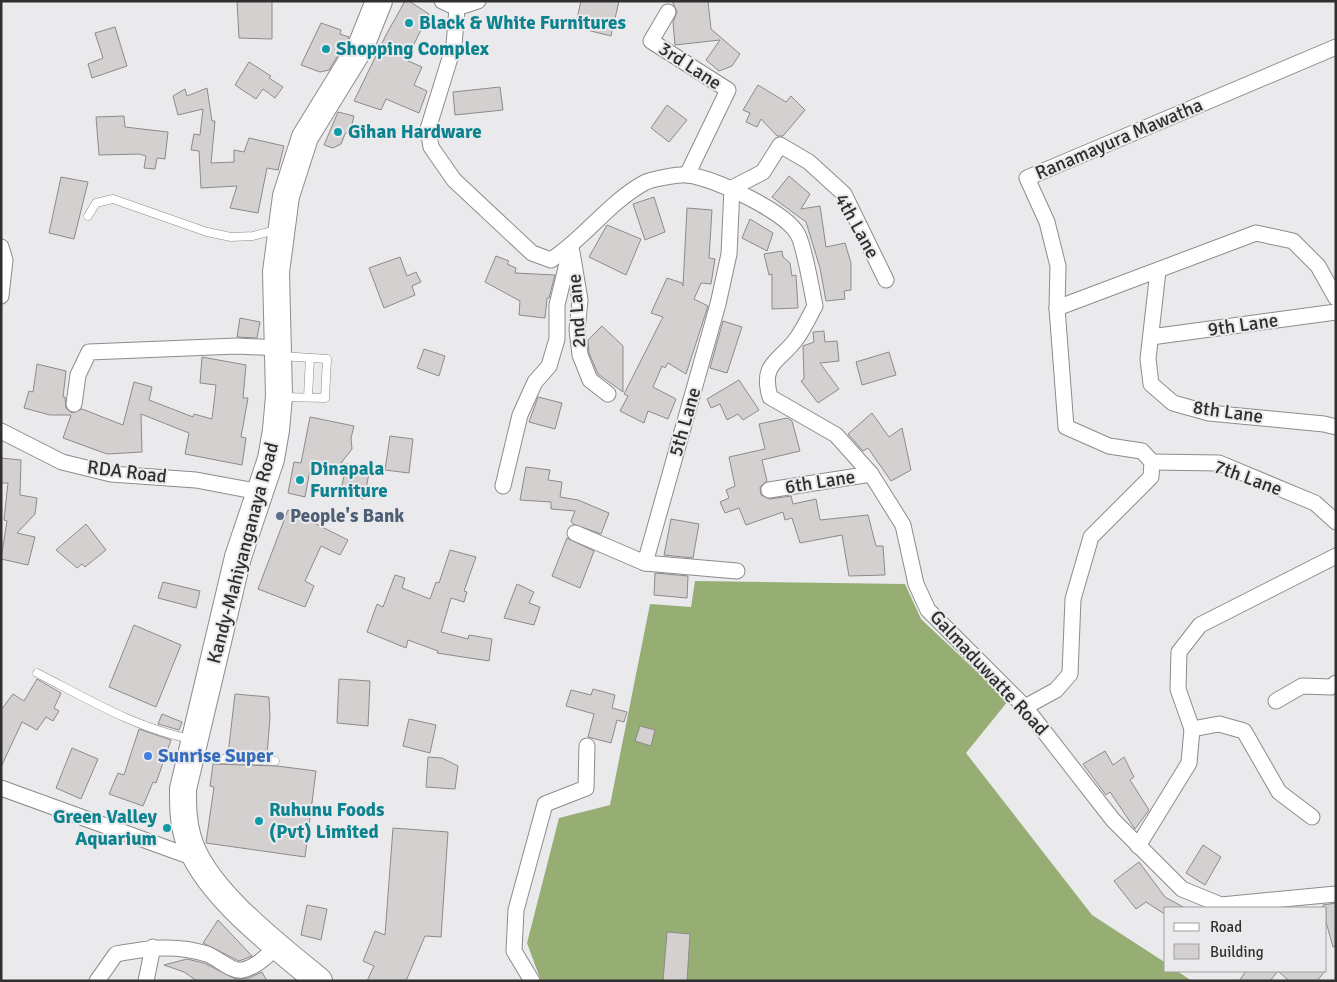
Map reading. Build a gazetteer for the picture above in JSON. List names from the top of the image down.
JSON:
{
  "streets": {
    "highway": ["Kandy-Mahiyanganaya Road"],
    "street": [
      "3rd Lane",
      "Ranamayura Mawatha",
      "4th Lane",
      "2nd Lane",
      "9th Lane",
      "8th Lane",
      "5th Lane",
      "RDA Road",
      "7th Lane",
      "6th Lane",
      "Galmaduwatte Road"
    ]
  },
  "crossings": [
    ["3rd Lane", "Galmaduwatte Road"],
    ["Ranamayura Mawatha", "7th Lane"],
    ["4th Lane", "5th Lane"],
    ["4th Lane", "Galmaduwatte Road"],
    ["2nd Lane", "Galmaduwatte Road"],
    ["9th Lane", "8th Lane"],
    ["5th Lane", "Galmaduwatte Road"],
    ["RDA Road", "Kandy-Mahiyanganaya Road"],
    ["6th Lane", "Galmaduwatte Road"]
  ],
  "places": [
    "Black & White Furnitures",
    "Shopping Complex",
    "Gihan Hardware",
    "Dinapala Furniture",
    "People's Bank",
    "Sunrise Super",
    "Ruhunu Foods (Pvt) Limited",
    "Green Valley Aquarium"
  ],
  "legend": ["Road", "Building"]
}
